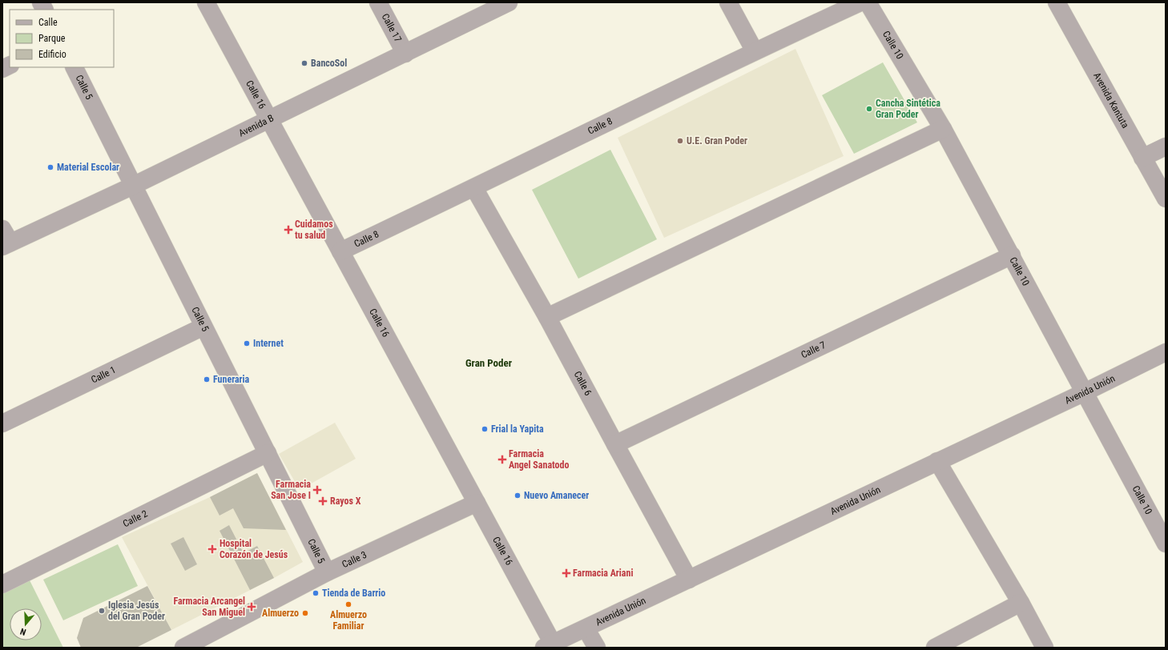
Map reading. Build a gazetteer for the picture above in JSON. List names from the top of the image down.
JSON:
{
  "streets": {
    "street": [
      "Calle 17",
      "Calle 10",
      "Calle 5",
      "Calle 16",
      "Avenida Kantuta",
      "Avenida B",
      "Calle 8",
      "Calle 7",
      "Calle 1",
      "Calle 6",
      "Avenida Unión",
      "Calle 2",
      "Calle 3"
    ]
  },
  "crossings": [
    ["Calle 17", "Avenida B"],
    ["Calle 10", "Calle 7"],
    ["Calle 10", "Avenida Unión"],
    ["Calle 5", "Avenida B"],
    ["Calle 5", "Calle 1"],
    ["Calle 5", "Calle 2"],
    ["Calle 5", "Calle 3"],
    ["Calle 16", "Avenida B"],
    ["Calle 16", "Calle 8"],
    ["Calle 16", "Avenida Unión"],
    ["Calle 16", "Calle 3"],
    ["Calle 8", "Calle 6"],
    ["Calle 7", "Calle 6"],
    ["Calle 6", "Avenida Unión"]
  ],
  "districts": ["Gran Poder"],
  "places": {
    "other": [
      "BancoSol",
      "Cancha Sintética Gran Poder",
      "U.E. Gran Poder",
      "Material Escolar",
      "Internet",
      "Funeraria",
      "Frial la Yapita",
      "Nuevo Amanecer",
      "Tienda de Barrio",
      "Almuerzo Familiar",
      "Iglesia Jesús del Gran Poder",
      "Almuerzo"
    ],
    "health": [
      "Cuidamos tu salud",
      "Farmacia Angel Sanatodo",
      "Farmacia San Jose I",
      "Rayos X",
      "Hospital Corazón de Jesús",
      "Farmacia Ariani",
      "Farmacia Arcangel San Miguel"
    ]
  },
  "legend": ["Calle", "Parque", "Edificio"],
  "north": "bottom"
}
